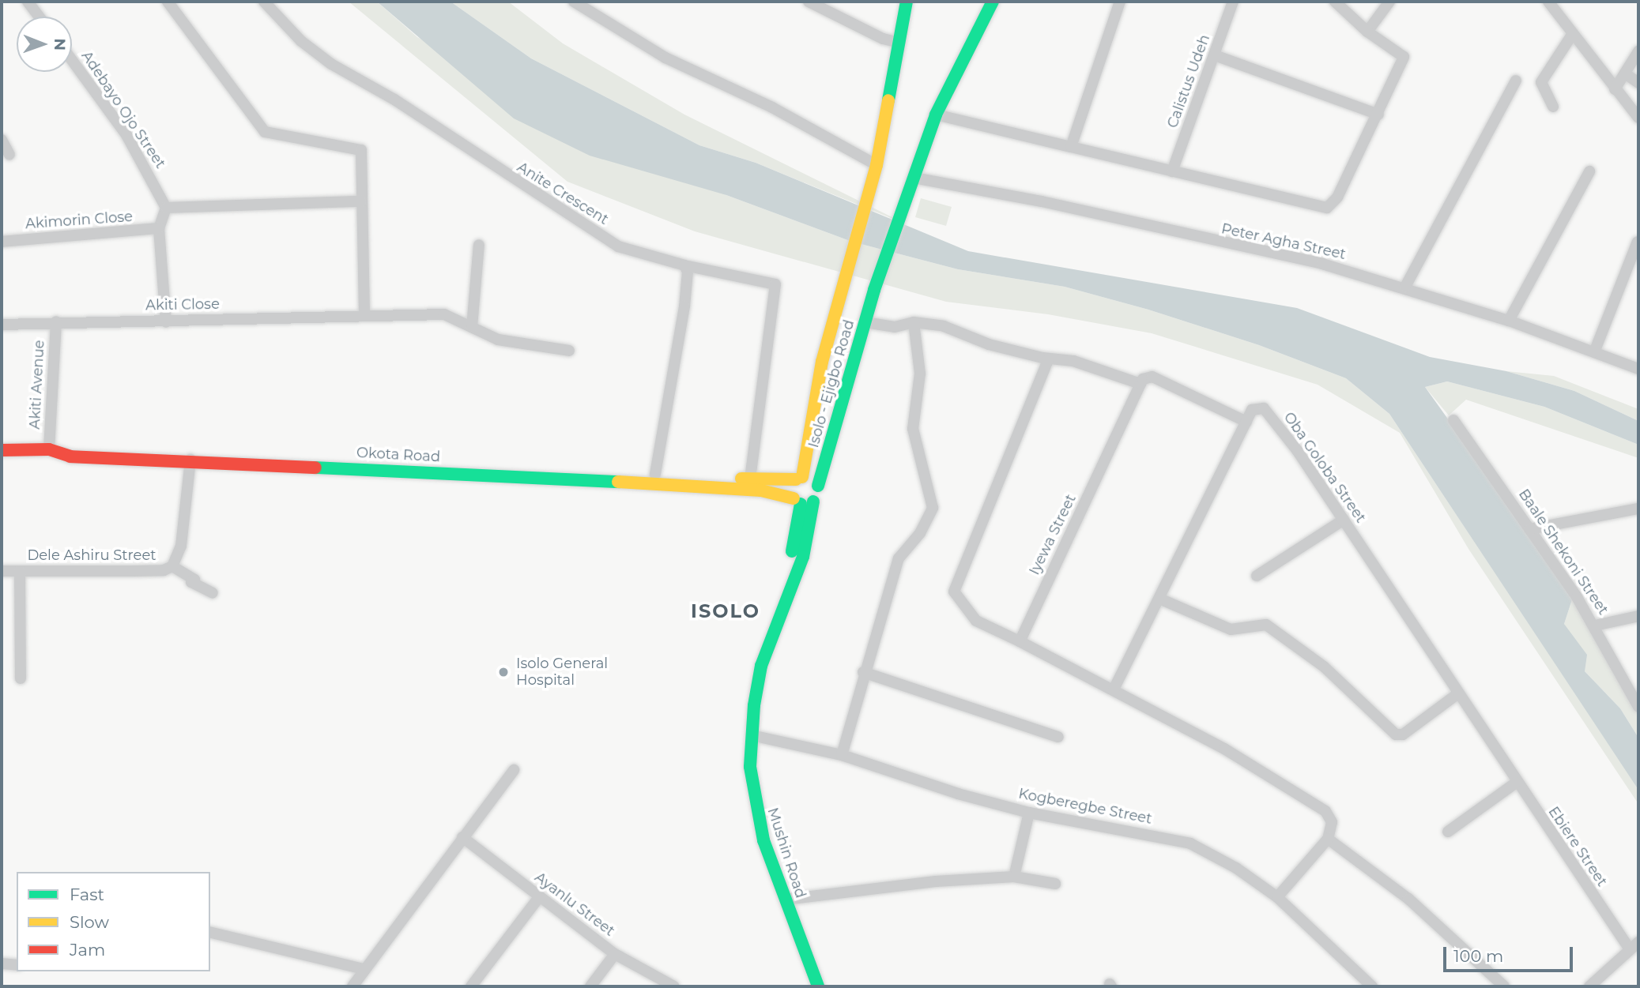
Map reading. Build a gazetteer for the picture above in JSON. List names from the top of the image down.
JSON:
{
  "streets": {
    "main road": ["Isolo - Ejigbo Road", "Okota Road", "Mushin Road"],
    "street": [
      "Calistus Udeh",
      "Adebayo Ojo Street",
      "Anite Crescent",
      "Akimorin Close",
      "Peter Agha Street",
      "Akiti Close",
      "Akiti Avenue",
      "Oba Goloba Street",
      "Iyewa Street",
      "Baale Shekoni Street",
      "Dele Ashiru Street",
      "Kogberegbe Street",
      "Ebiere Street",
      "Ayanlu Street"
    ]
  },
  "crossings": [
    ["Peter Agha Street", "Isolo - Ejigbo Road"],
    ["Akiti Close", "Akiti Avenue"],
    ["Isolo - Ejigbo Road", "Okota Road"],
    ["Isolo - Ejigbo Road", "Mushin Road"],
    ["Akiti Avenue", "Okota Road"],
    ["Okota Road", "Dele Ashiru Street"],
    ["Okota Road", "Mushin Road"],
    ["Oba Goloba Street", "Ebiere Street"],
    ["Kogberegbe Street", "Mushin Road"]
  ],
  "districts": ["ISOLO"],
  "places": ["Isolo General Hospital"],
  "legend": ["Fast", "Slow", "Jam"],
  "scale_bar": "100 m",
  "north": "right"
}
